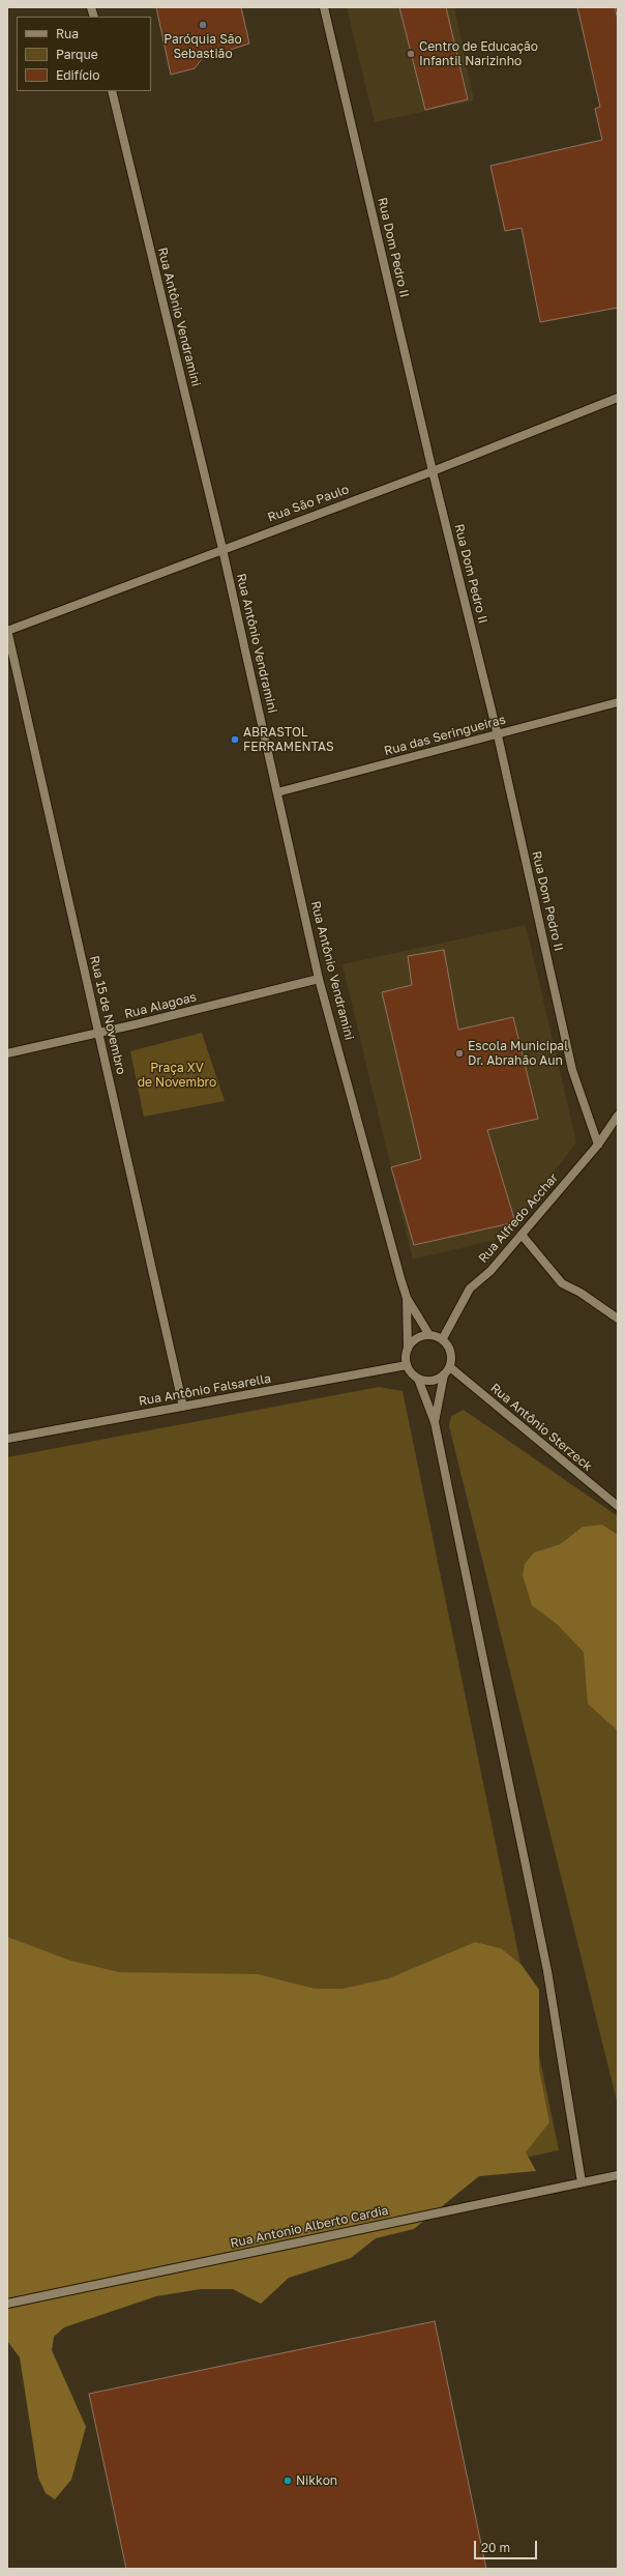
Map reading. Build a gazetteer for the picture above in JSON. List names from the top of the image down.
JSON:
{
  "streets": {
    "street": [
      "Rua Dom Pedro II",
      "Rua Antônio Vendramini",
      "Rua São Paulo",
      "Rua das Seringueiras",
      "Rua Alagoas",
      "Rua 15 de Novembro",
      "Rua Alfredo Acchar",
      "Rua Antônio Falsarella",
      "Rua Antônio Sterzeck",
      "Rua Antonio Alberto Cardia"
    ]
  },
  "crossings": [
    ["Rua Dom Pedro II", "Rua São Paulo"],
    ["Rua Dom Pedro II", "Rua das Seringueiras"],
    ["Rua Dom Pedro II", "Rua Alfredo Acchar"],
    ["Rua Antônio Vendramini", "Rua São Paulo"],
    ["Rua Antônio Vendramini", "Rua das Seringueiras"],
    ["Rua Antônio Vendramini", "Rua Alagoas"],
    ["Rua Antônio Vendramini", "Rua Alfredo Acchar"],
    ["Rua Antônio Vendramini", "Rua Antônio Falsarella"],
    ["Rua Antônio Vendramini", "Rua Antônio Sterzeck"],
    ["Rua São Paulo", "Rua 15 de Novembro"],
    ["Rua Alagoas", "Rua 15 de Novembro"],
    ["Rua 15 de Novembro", "Rua Antônio Falsarella"],
    ["Rua Alfredo Acchar", "Rua Antônio Falsarella"],
    ["Rua Alfredo Acchar", "Rua Antônio Sterzeck"],
    ["Rua Antônio Falsarella", "Rua Antônio Sterzeck"]
  ],
  "parks": ["Praça XV de Novembro"],
  "places": [
    "Paróquia São Sebastião",
    "Centro de Educação Infantil Narizinho",
    "ABRASTOL FERRAMENTAS",
    "Escola Municipal Dr. Abrahão Aun",
    "Nikkon"
  ],
  "legend": ["Rua", "Parque", "Edifício"],
  "scale_bar": "20 m"
}
